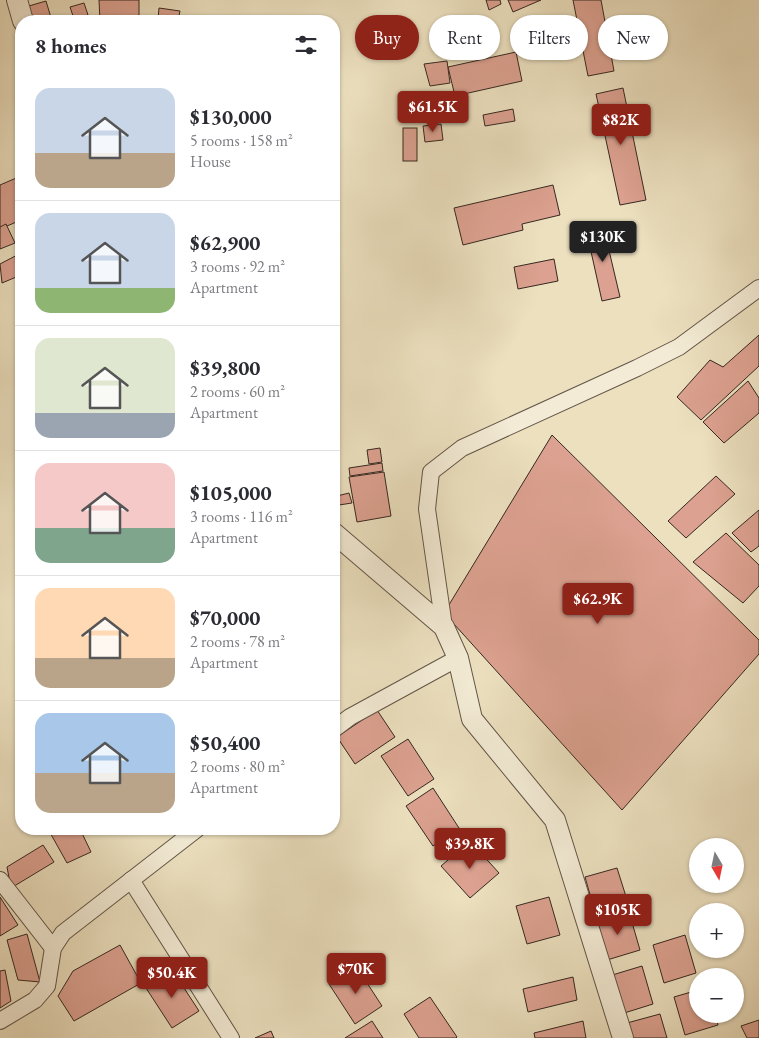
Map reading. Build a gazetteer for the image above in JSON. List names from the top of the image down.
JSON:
{
  "north": "bottom",
  "page": {
    "chip": [
      "Buy",
      "Rent",
      "Filters",
      "New"
    ],
    "heading": "8 homes",
    "list": [
      {
        "name": "$130,000",
        "note": "5 rooms · 158 m² · House"
      },
      {
        "name": "$62,900",
        "note": "3 rooms · 92 m² · Apartment"
      },
      {
        "name": "$39,800",
        "note": "2 rooms · 60 m² · Apartment"
      },
      {
        "name": "$105,000",
        "note": "3 rooms · 116 m² · Apartment"
      },
      {
        "name": "$70,000",
        "note": "2 rooms · 78 m² · Apartment"
      },
      {
        "name": "$50,400",
        "note": "2 rooms · 80 m² · Apartment"
      }
    ],
    "price": [
      "$61.5K",
      "$82K",
      "$130K",
      "$62.9K",
      "$39.8K",
      "$105K",
      "$70K",
      "$50.4K"
    ],
    "map_buttons": ["+", "−"]
  }
}
